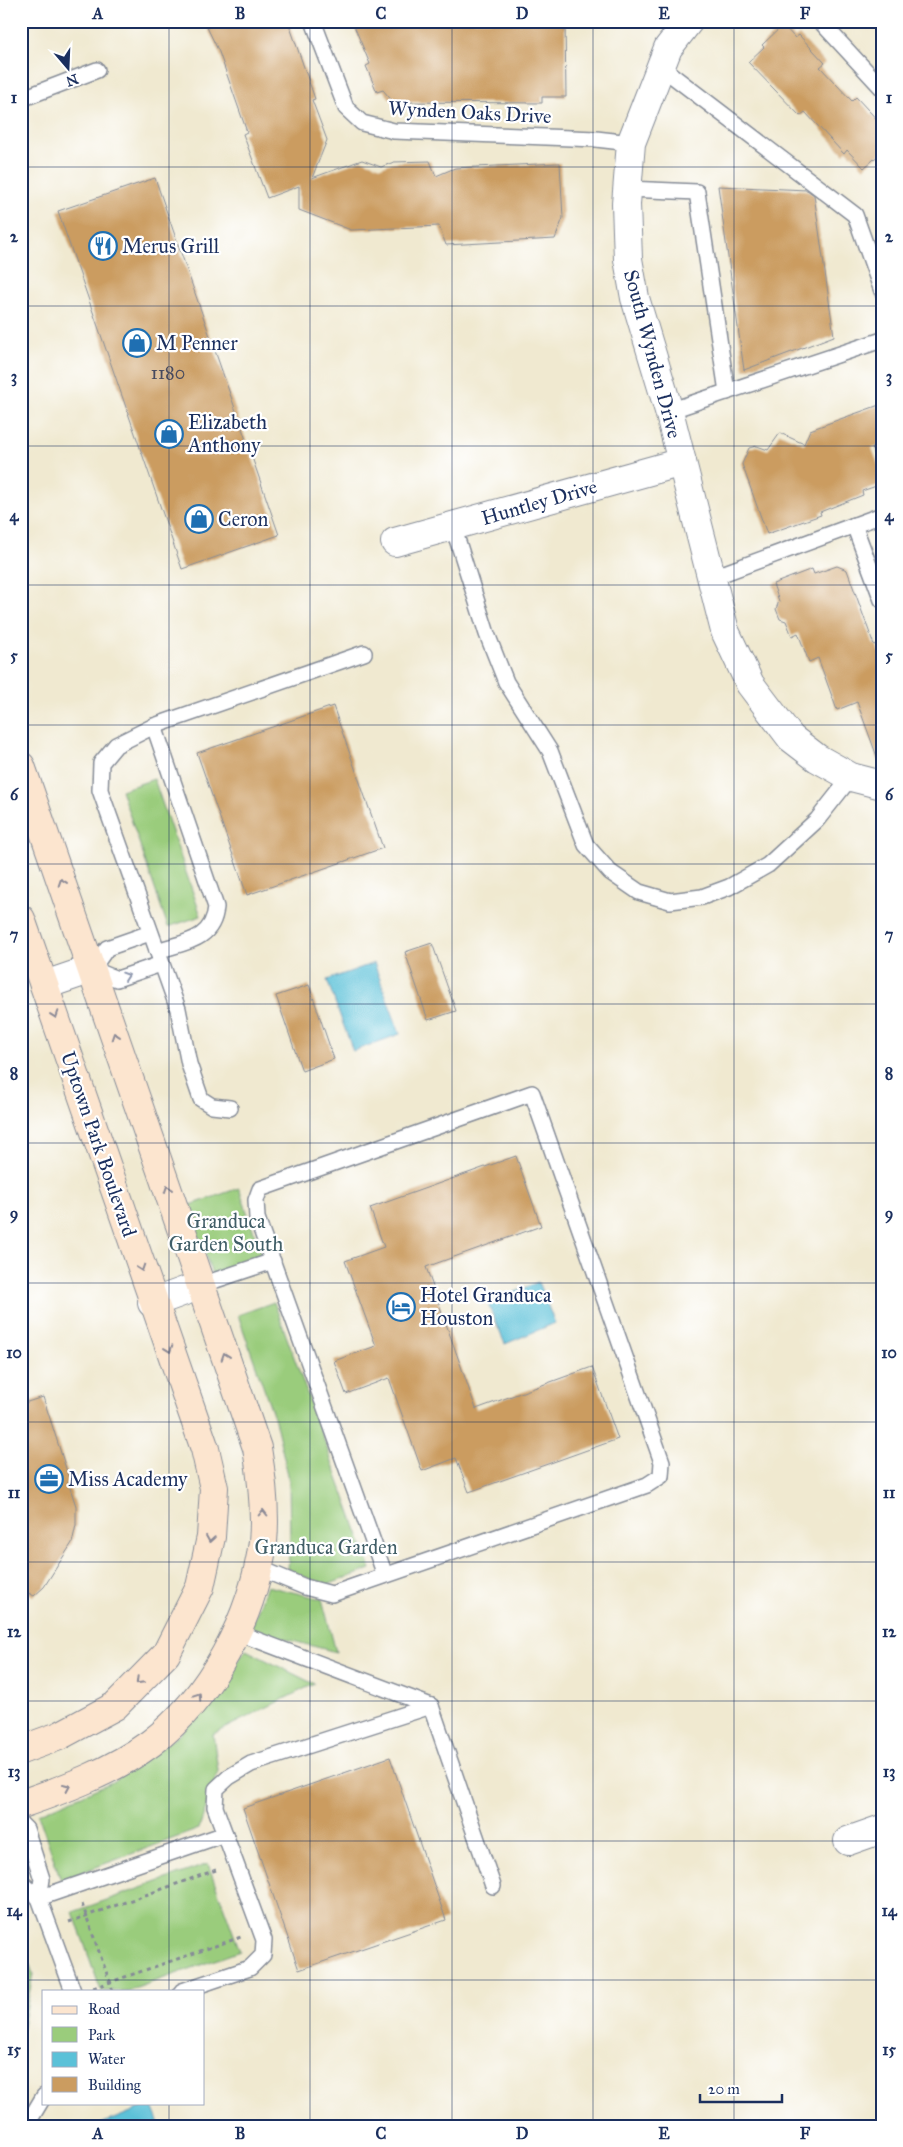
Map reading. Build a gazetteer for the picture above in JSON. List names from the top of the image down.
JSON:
{
  "streets": {
    "street": ["South Wynden Drive", "Huntley Drive", "Uptown Park Boulevard"],
    "lane": ["Wynden Oaks Drive"]
  },
  "crossings": [
    ["Wynden Oaks Drive", "South Wynden Drive"],
    ["South Wynden Drive", "Huntley Drive"]
  ],
  "parks": ["Granduca Garden South", "Granduca Garden"],
  "places": {
    "restaurant": ["Merus Grill"],
    "shop": ["M Penner", "Elizabeth Anthony", "Ceron"],
    "hotel": ["Hotel Granduca Houston"],
    "office": ["Miss Academy"]
  },
  "house_numbers": ["1180"],
  "legend": [
    "Road",
    "Park",
    "Water",
    "Building"
  ],
  "scale_bar": "20 m",
  "north": "bottom",
  "grid": {
    "columns": [
      "A",
      "B",
      "C",
      "D",
      "E",
      "F"
    ],
    "rows": [
      "1",
      "2",
      "3",
      "4",
      "5",
      "6",
      "7",
      "8",
      "9",
      "10",
      "11",
      "12",
      "13",
      "14",
      "15"
    ]
  }
}
